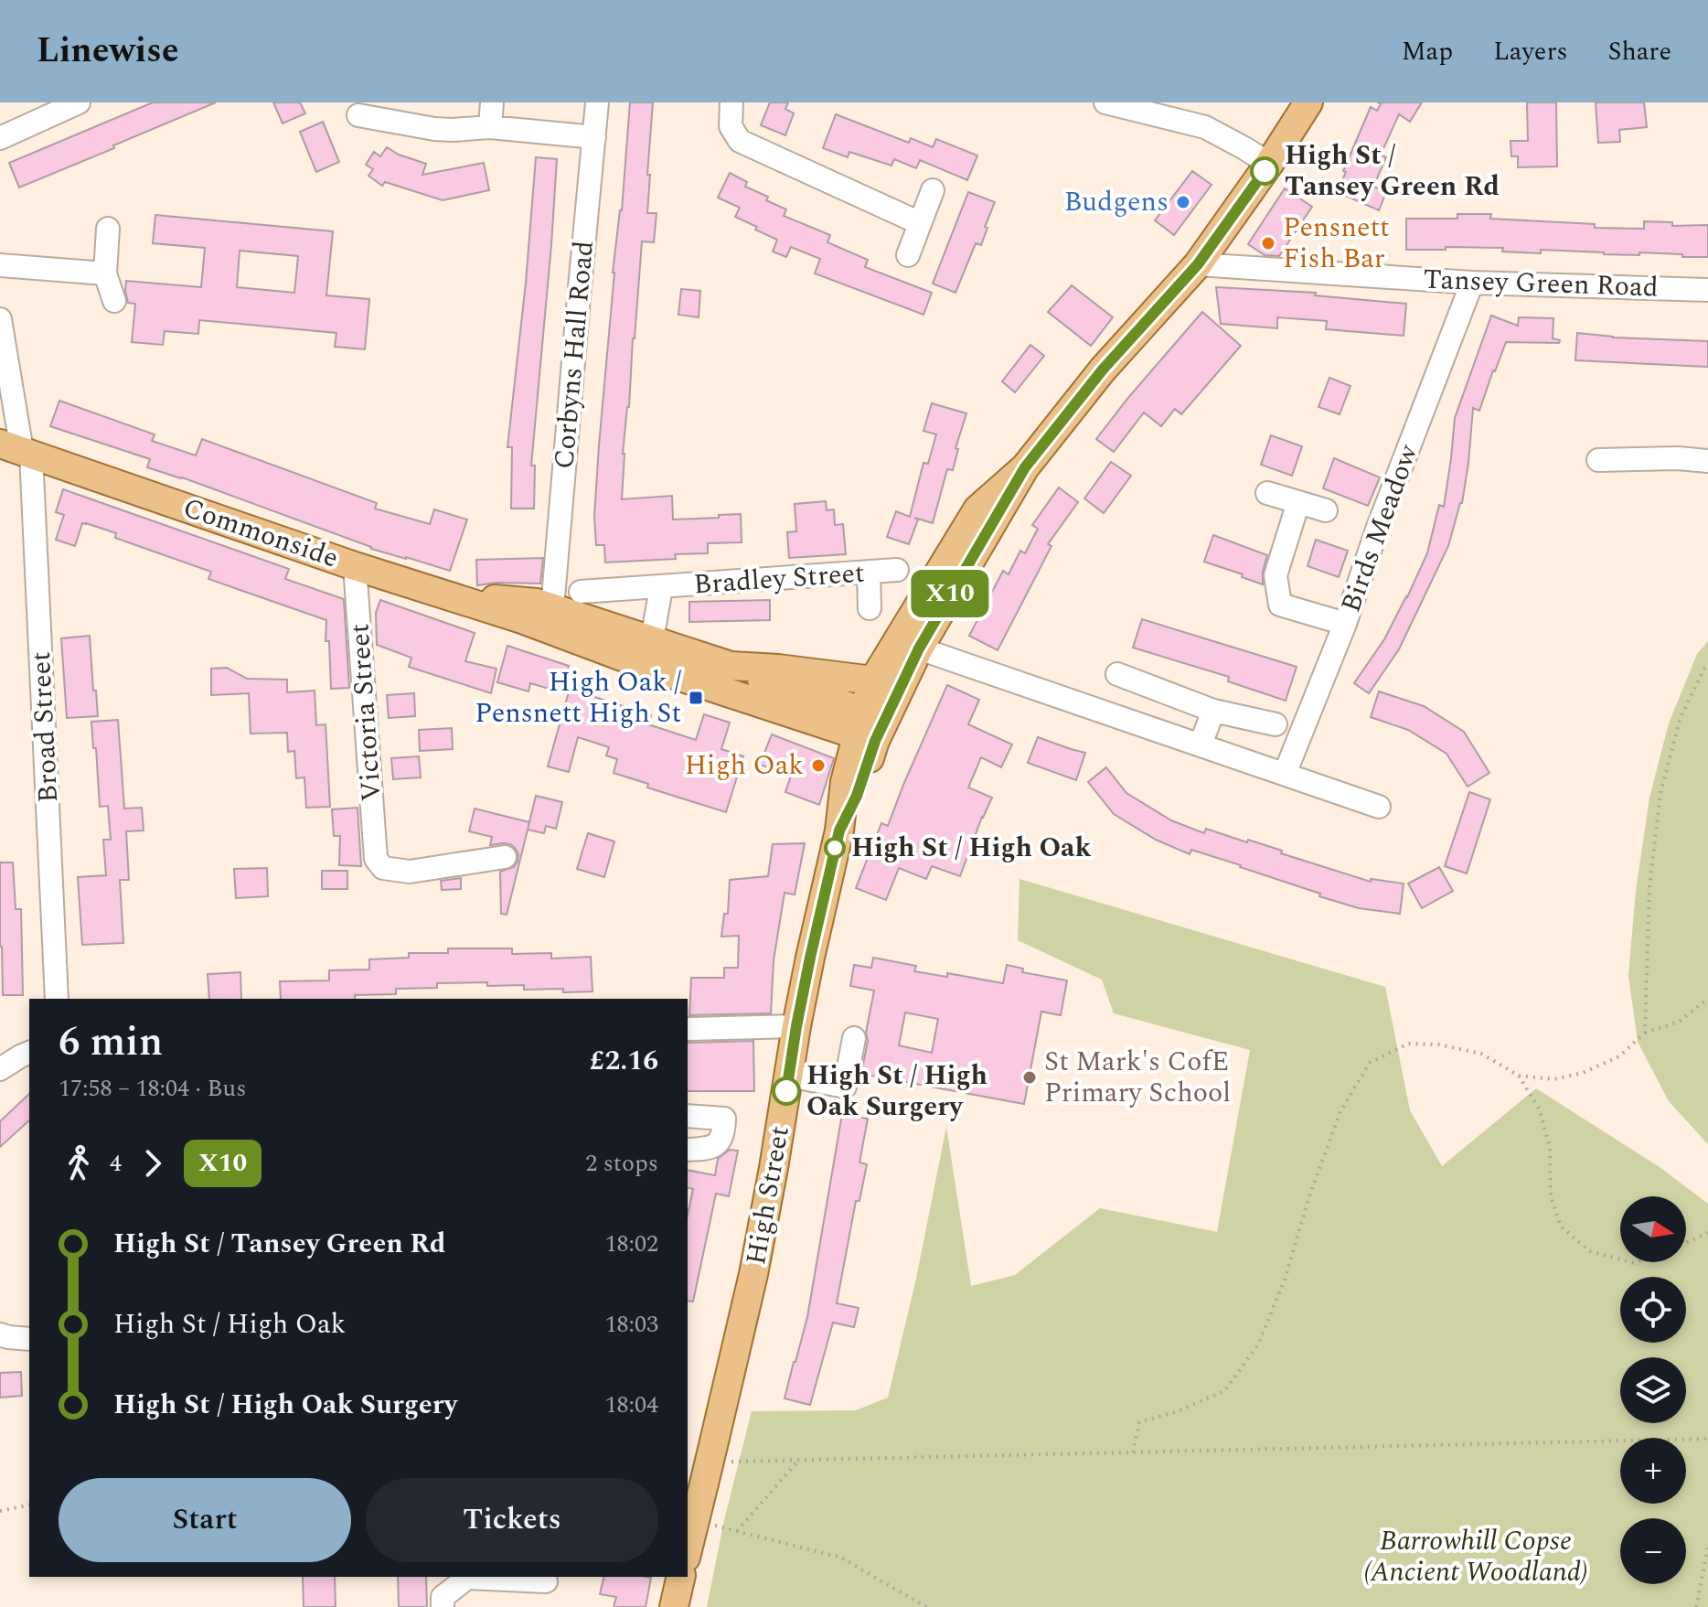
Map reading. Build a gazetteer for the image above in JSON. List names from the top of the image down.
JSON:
{
  "streets": {
    "main road": ["Commonside", "High Street"],
    "street": [
      "Tansey Green Road",
      "Corbyns Hall Road",
      "Birds Meadow",
      "Bradley Street",
      "Victoria Street",
      "Broad Street"
    ]
  },
  "crossings": [
    ["Tansey Green Road", "Birds Meadow"],
    ["Tansey Green Road", "High Street"],
    ["Corbyns Hall Road", "Commonside"],
    ["Commonside", "Victoria Street"],
    ["Commonside", "Broad Street"]
  ],
  "parks": ["Barrowhill Copse (Ancient Woodland)"],
  "places": {
    "other": [
      "High St / Tansey Green Rd",
      "Budgens",
      "Pensnett Fish Bar",
      "High Oak",
      "High St / High Oak",
      "St Mark's CofE Primary School",
      "High St / High Oak Surgery"
    ],
    "transit": ["High Oak / Pensnett High St"]
  },
  "lines": ["bus line X10"],
  "north": "right",
  "page": {
    "header": "Linewise",
    "nav": ["Map", "Layers", "Share"],
    "on_map": "X10",
    "heading": ["6 min", "17:58 – 18:04 · Bus", "£2.16"],
    "legs": ["4", "X10", "2 stops"],
    "map_buttons": ["+", "−"],
    "list": [
      {
        "name": "High St / Tansey Green Rd",
        "value": "18:02"
      },
      {
        "name": "High St / High Oak",
        "value": "18:03"
      },
      {
        "name": "High St / High Oak Surgery",
        "value": "18:04"
      }
    ],
    "buttons": ["Start", "Tickets"]
  }
}
